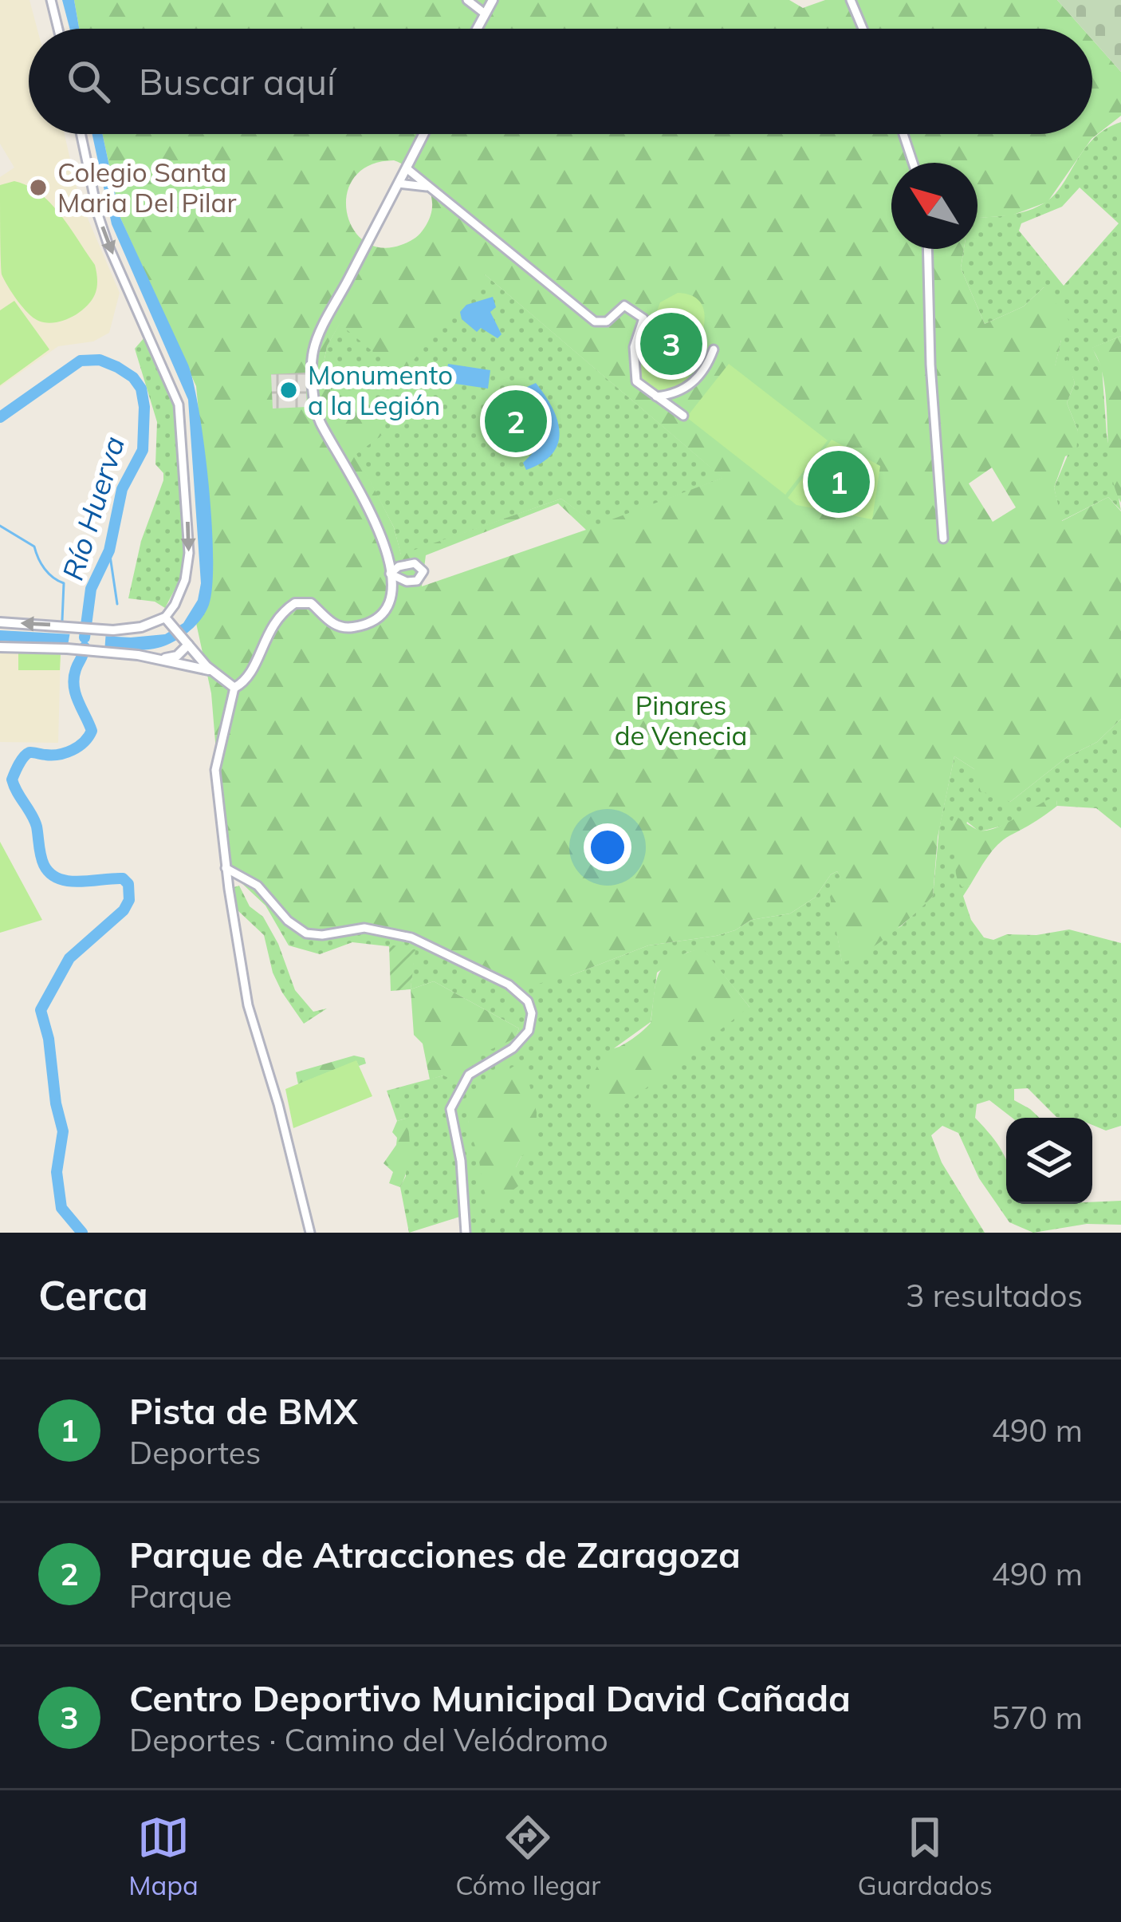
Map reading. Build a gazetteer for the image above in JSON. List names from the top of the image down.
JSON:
{
  "water": ["Río Huerva"],
  "parks": ["Pinares de Venecia"],
  "places": ["Colegio Santa Maria Del Pilar", "Monumento a la Legión"],
  "north": "top left",
  "page": {
    "search": "Buscar aquí",
    "pins": ["3", "2", "1"],
    "heading": ["Cerca", "3 resultados"],
    "list": [
      {
        "mark": "1",
        "name": "Pista de BMX",
        "note": "Deportes",
        "value": "490 m"
      },
      {
        "mark": "2",
        "name": "Parque de Atracciones de Zaragoza",
        "note": "Parque",
        "value": "490 m"
      },
      {
        "mark": "3",
        "name": "Centro Deportivo Municipal David Cañada",
        "note": "Deportes · Camino del Velódromo",
        "value": "570 m"
      }
    ],
    "nav": ["Mapa", "Cómo llegar", "Guardados"]
  }
}
